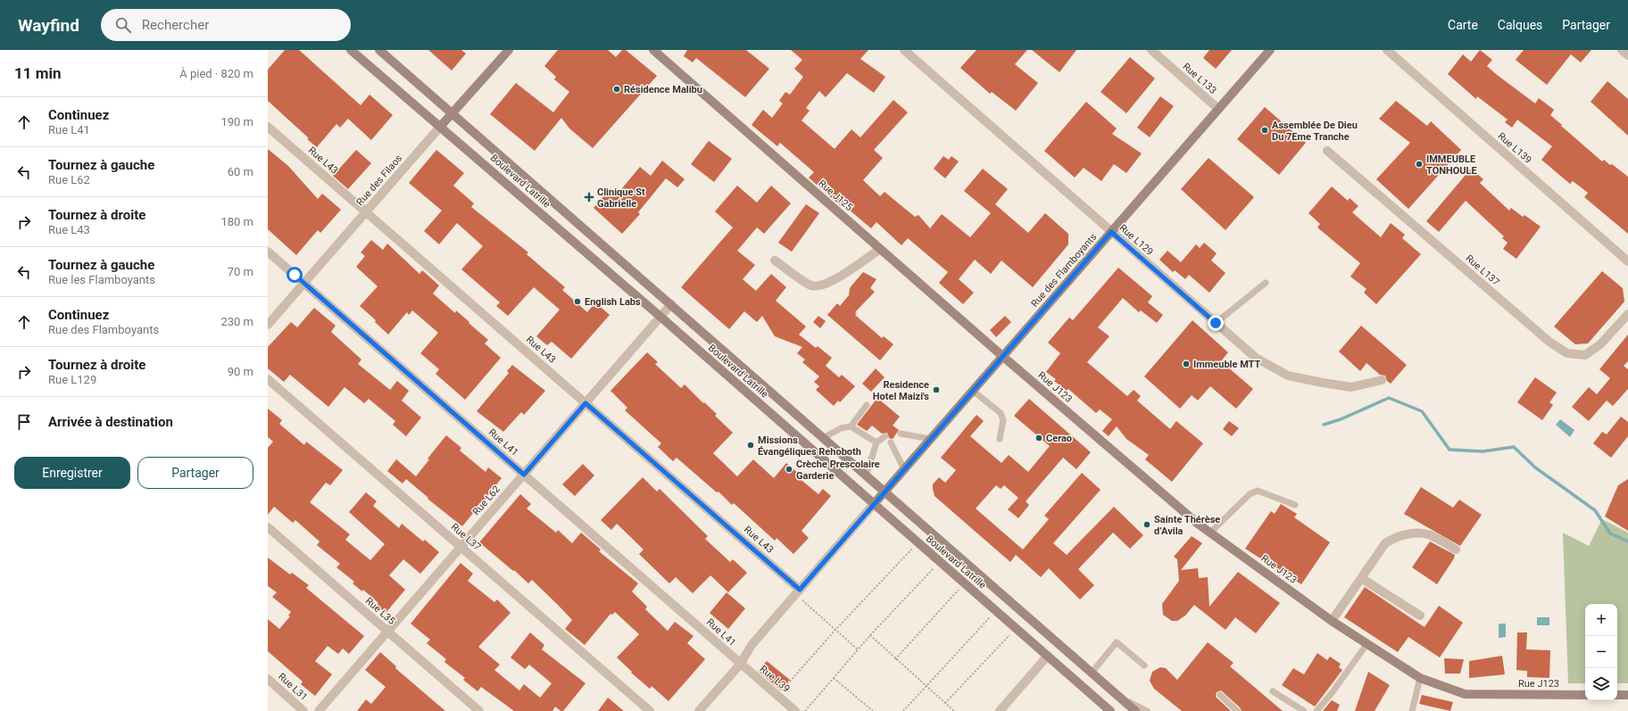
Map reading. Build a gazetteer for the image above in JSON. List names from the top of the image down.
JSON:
{
  "streets": {
    "main road": [
      "Rue des Filaos",
      "Boulevard Latrille",
      "Rue J125",
      "Rue des Flamboyants",
      "Rue J123"
    ],
    "street": [
      "Rue L133",
      "Rue L139",
      "Rue L43",
      "Rue L129",
      "Rue L137",
      "Rue L41",
      "Rue L62",
      "Rue L37",
      "Rue L35",
      "Rue L39",
      "Rue L31"
    ]
  },
  "crossings": [
    ["Rue L133", "Rue des Flamboyants"],
    ["Rue L43", "Rue des Filaos"],
    ["Rue L43", "Rue L62"],
    ["Rue des Filaos", "Boulevard Latrille"],
    ["Rue des Filaos", "Rue L41"],
    ["Boulevard Latrille", "Rue des Flamboyants"],
    ["Boulevard Latrille", "Rue L62"],
    ["Rue J125", "Rue des Flamboyants"],
    ["Rue J125", "Rue J123"],
    ["Rue L129", "Rue des Flamboyants"],
    ["Rue des Flamboyants", "Rue J123"],
    ["Rue L41", "Rue L62"],
    ["Rue L41", "Rue L39"],
    ["Rue L62", "Rue L37"],
    ["Rue L62", "Rue L35"]
  ],
  "places": {
    "other": [
      "Résidence Malibu",
      "Assemblée De Dieu Du 7Eme Tranche",
      "IMMEUBLE TONHOULE",
      "English Labs",
      "Immeuble MTT",
      "Residence Hotel Maizi's",
      "Cerao",
      "Missions Évangéliques Rehoboth",
      "Crèche Prescolaire Garderie",
      "Sainte Thérèse d’Avila"
    ],
    "health": ["Clinique St Gabrielle"]
  },
  "page": {
    "header": "Wayfind",
    "search": "Rechercher",
    "nav": ["Carte", "Calques", "Partager"],
    "heading": ["11 min", "À pied · 820 m"],
    "list": [
      ["Continuez", "Rue L41", "190 m"],
      ["Tournez à gauche", "Rue L62", "60 m"],
      ["Tournez à droite", "Rue L43", "180 m"],
      ["Tournez à gauche", "Rue les Flamboyants", "70 m"],
      ["Continuez", "Rue des Flamboyants", "230 m"],
      ["Tournez à droite", "Rue L129", "90 m"],
      "Arrivée à destination"
    ],
    "buttons": ["Enregistrer", "Partager"],
    "map_buttons": ["+", "−"]
  }
}
